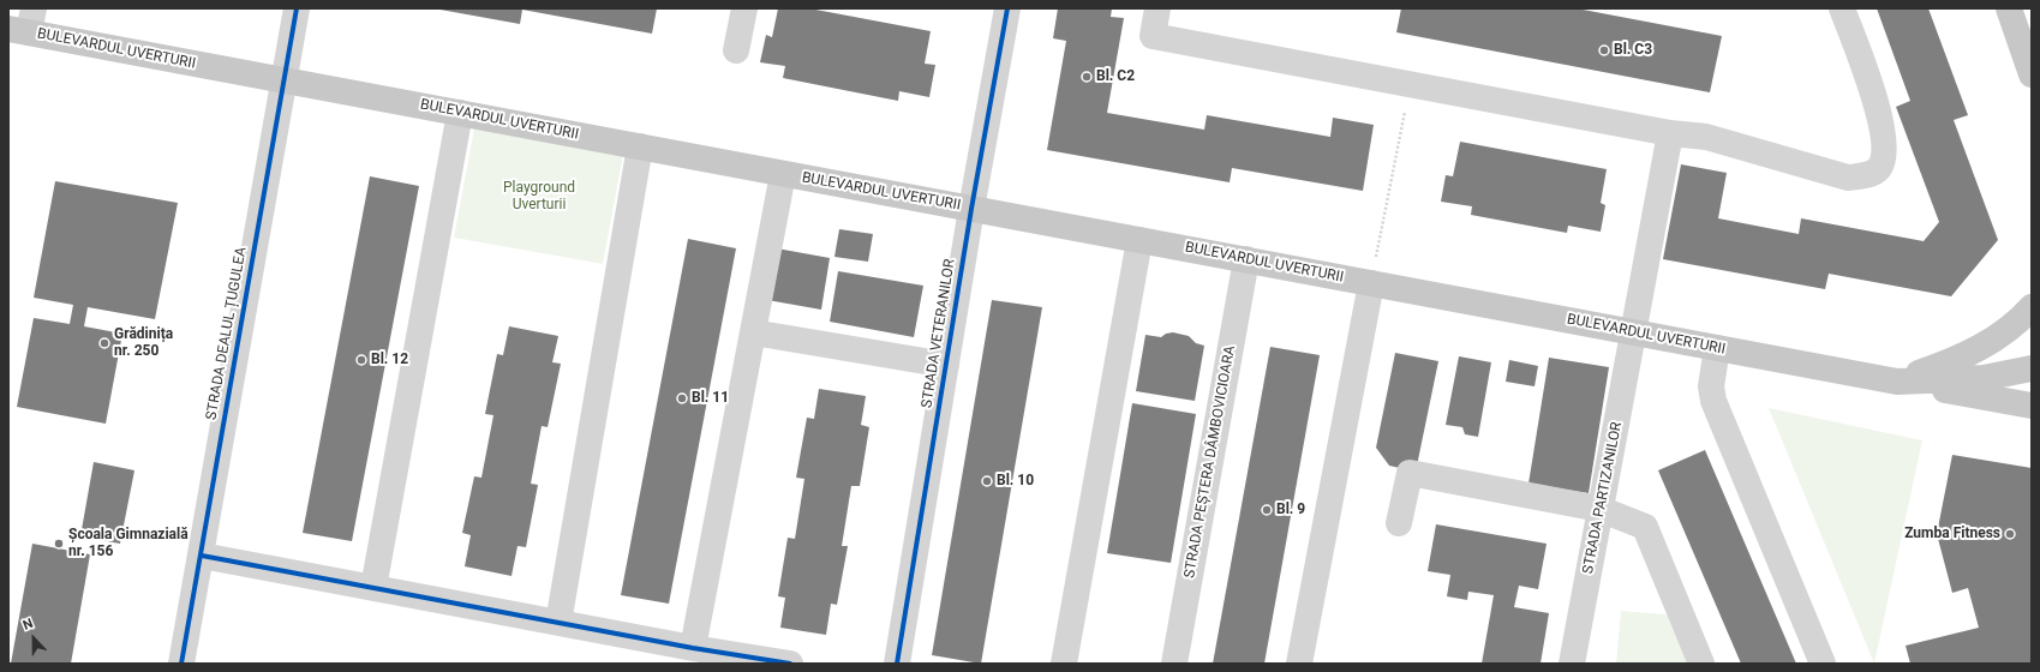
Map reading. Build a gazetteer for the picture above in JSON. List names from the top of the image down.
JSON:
{
  "streets": {
    "main road": ["BULEVARDUL UVERTURII"],
    "street": [
      "STRADA DEALUL ȚUGULEA",
      "STRADA VETERANILOR",
      "STRADA PEȘTERA DÂMBOVICIOARA",
      "STRADA PARTIZANILOR"
    ]
  },
  "crossings": [
    ["BULEVARDUL UVERTURII", "STRADA DEALUL ȚUGULEA"],
    ["BULEVARDUL UVERTURII", "STRADA VETERANILOR"],
    ["BULEVARDUL UVERTURII", "STRADA PEȘTERA DÂMBOVICIOARA"],
    ["BULEVARDUL UVERTURII", "STRADA PARTIZANILOR"]
  ],
  "parks": ["Playground Uverturii"],
  "places": [
    "Bl. C3",
    "Bl. C2",
    "Grădinița nr. 250",
    "Bl. 12",
    "Bl. 11",
    "Bl. 10",
    "Bl. 9",
    "Zumba Fitness",
    "Școala Gimnazială nr. 156"
  ],
  "north": "top"
}
